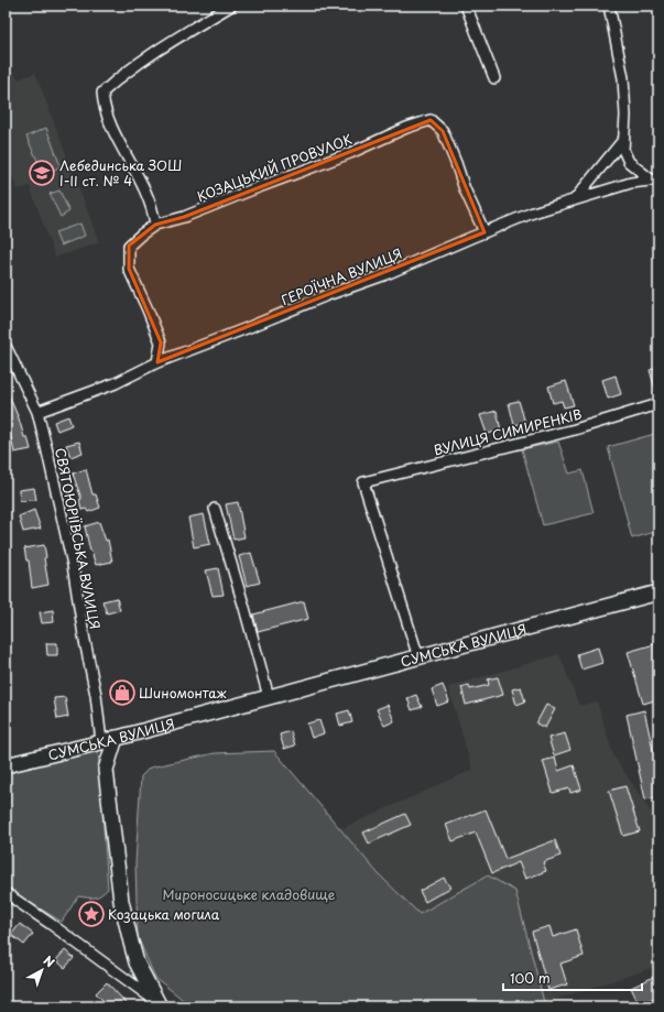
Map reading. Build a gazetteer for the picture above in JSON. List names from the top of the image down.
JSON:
{
  "streets": {
    "main road": ["СУМСЬКА ВУЛИЦЯ"],
    "street": [
      "КОЗАЦЬКИЙ ПРОВУЛОК",
      "ГЕРОЇЧНА ВУЛИЦЯ",
      "ВУЛИЦЯ СИМИРЕНКІВ",
      "СВЯТОЮРІЇВСЬКА ВУЛИЦЯ"
    ]
  },
  "crossings": [
    ["КОЗАЦЬКИЙ ПРОВУЛОК", "ГЕРОЇЧНА ВУЛИЦЯ"],
    ["ГЕРОЇЧНА ВУЛИЦЯ", "СВЯТОЮРІЇВСЬКА ВУЛИЦЯ"],
    ["ВУЛИЦЯ СИМИРЕНКІВ", "СУМСЬКА ВУЛИЦЯ"],
    ["СВЯТОЮРІЇВСЬКА ВУЛИЦЯ", "СУМСЬКА ВУЛИЦЯ"]
  ],
  "parks": ["Мироносицьке кладовище"],
  "places": {
    "school or university": ["Лебединська ЗОШ І-ІІ ст. № 4"],
    "shop": ["Шиномонтаж"],
    "place": ["Козацька могила"]
  },
  "scale_bar": "100 m",
  "north": "top right"
}
